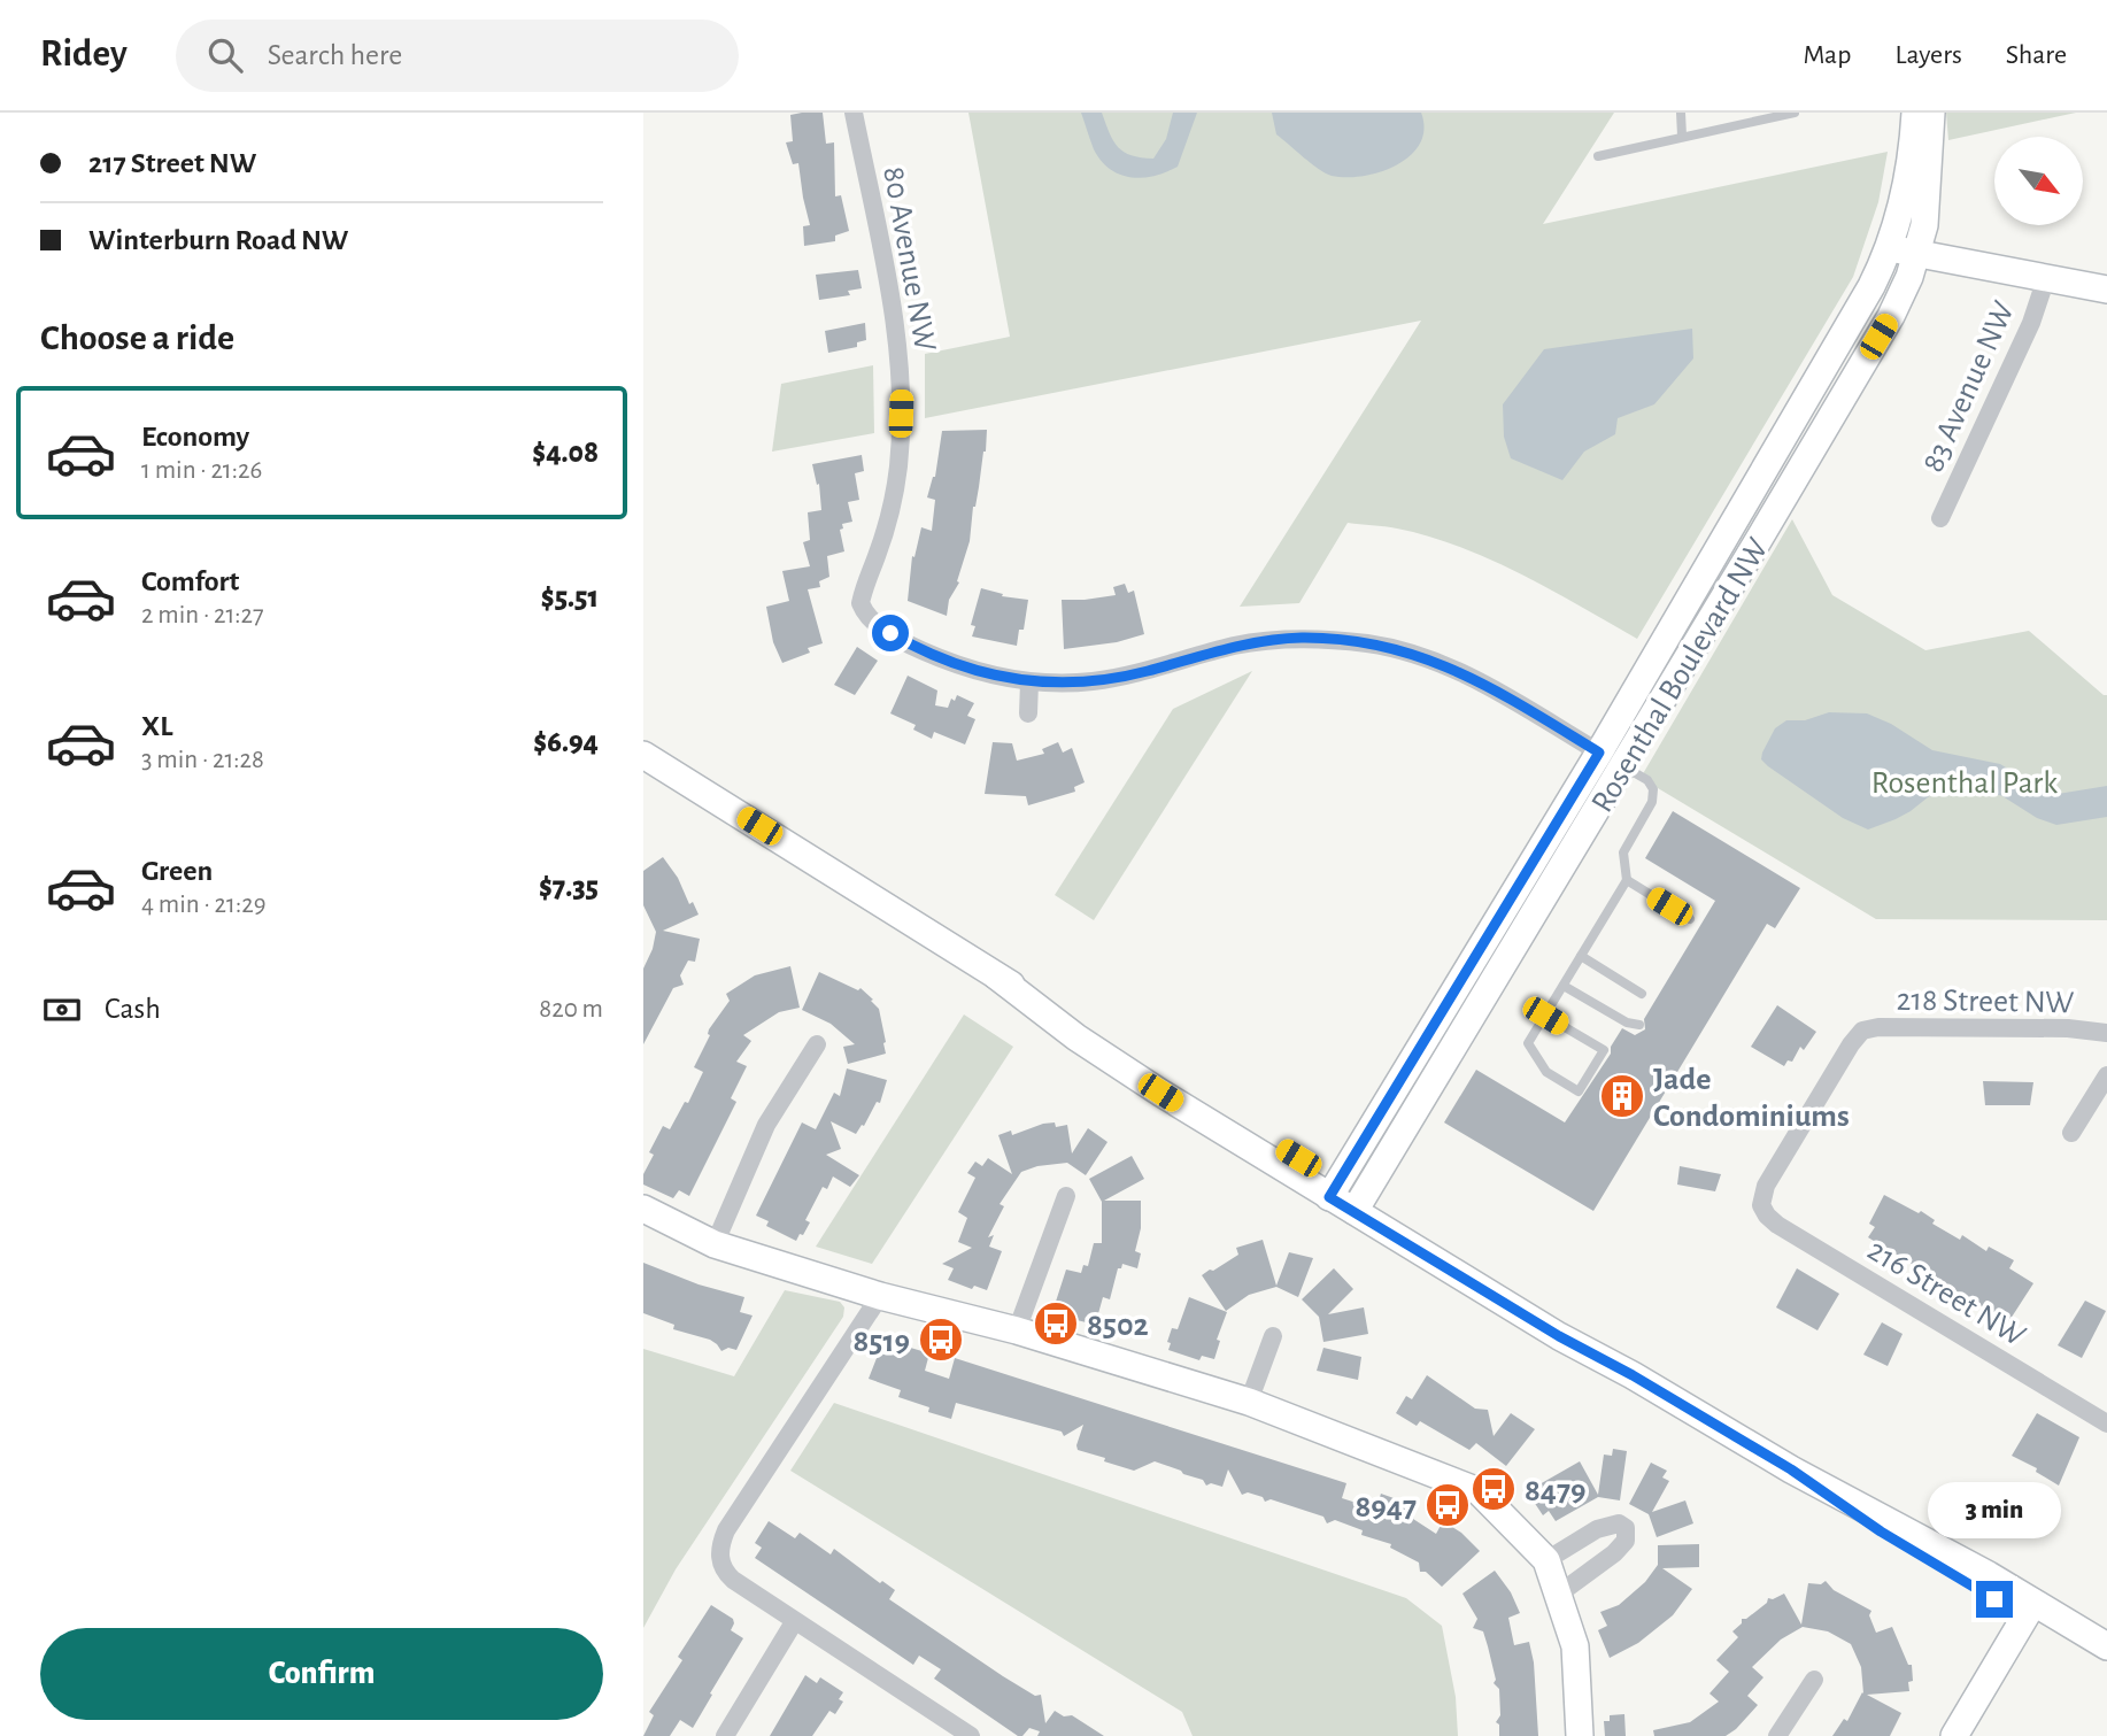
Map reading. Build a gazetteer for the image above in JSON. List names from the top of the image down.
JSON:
{
  "streets": {
    "street": [
      "80 Avenue NW",
      "83 Avenue NW",
      "Rosenthal Boulevard NW",
      "218 Street NW",
      "216 Street NW"
    ]
  },
  "crossings": [
    ["218 Street NW", "216 Street NW"]
  ],
  "parks": ["Rosenthal Park"],
  "places": {
    "building": ["Jade Condominiums"],
    "bus stop": [
      "8502",
      "8519",
      "8479",
      "8947"
    ]
  },
  "north": "bottom right",
  "page": {
    "header": "Ridey",
    "search": "Search here",
    "nav": ["Map", "Layers", "Share"],
    "banner": ["217 Street NW", "Winterburn Road NW"],
    "heading": "Choose a ride",
    "list": [
      {
        "name": "Economy",
        "note": "1 min · 21:26",
        "value": "$4.08"
      },
      {
        "name": "Comfort",
        "note": "2 min · 21:27",
        "value": "$5.51"
      },
      {
        "name": "XL",
        "note": "3 min · 21:28",
        "value": "$6.94"
      },
      {
        "name": "Green",
        "note": "4 min · 21:29",
        "value": "$7.35"
      }
    ],
    "pay": ["Cash", "820 m"],
    "bubble": "3 min",
    "buttons": "Confirm"
  }
}
